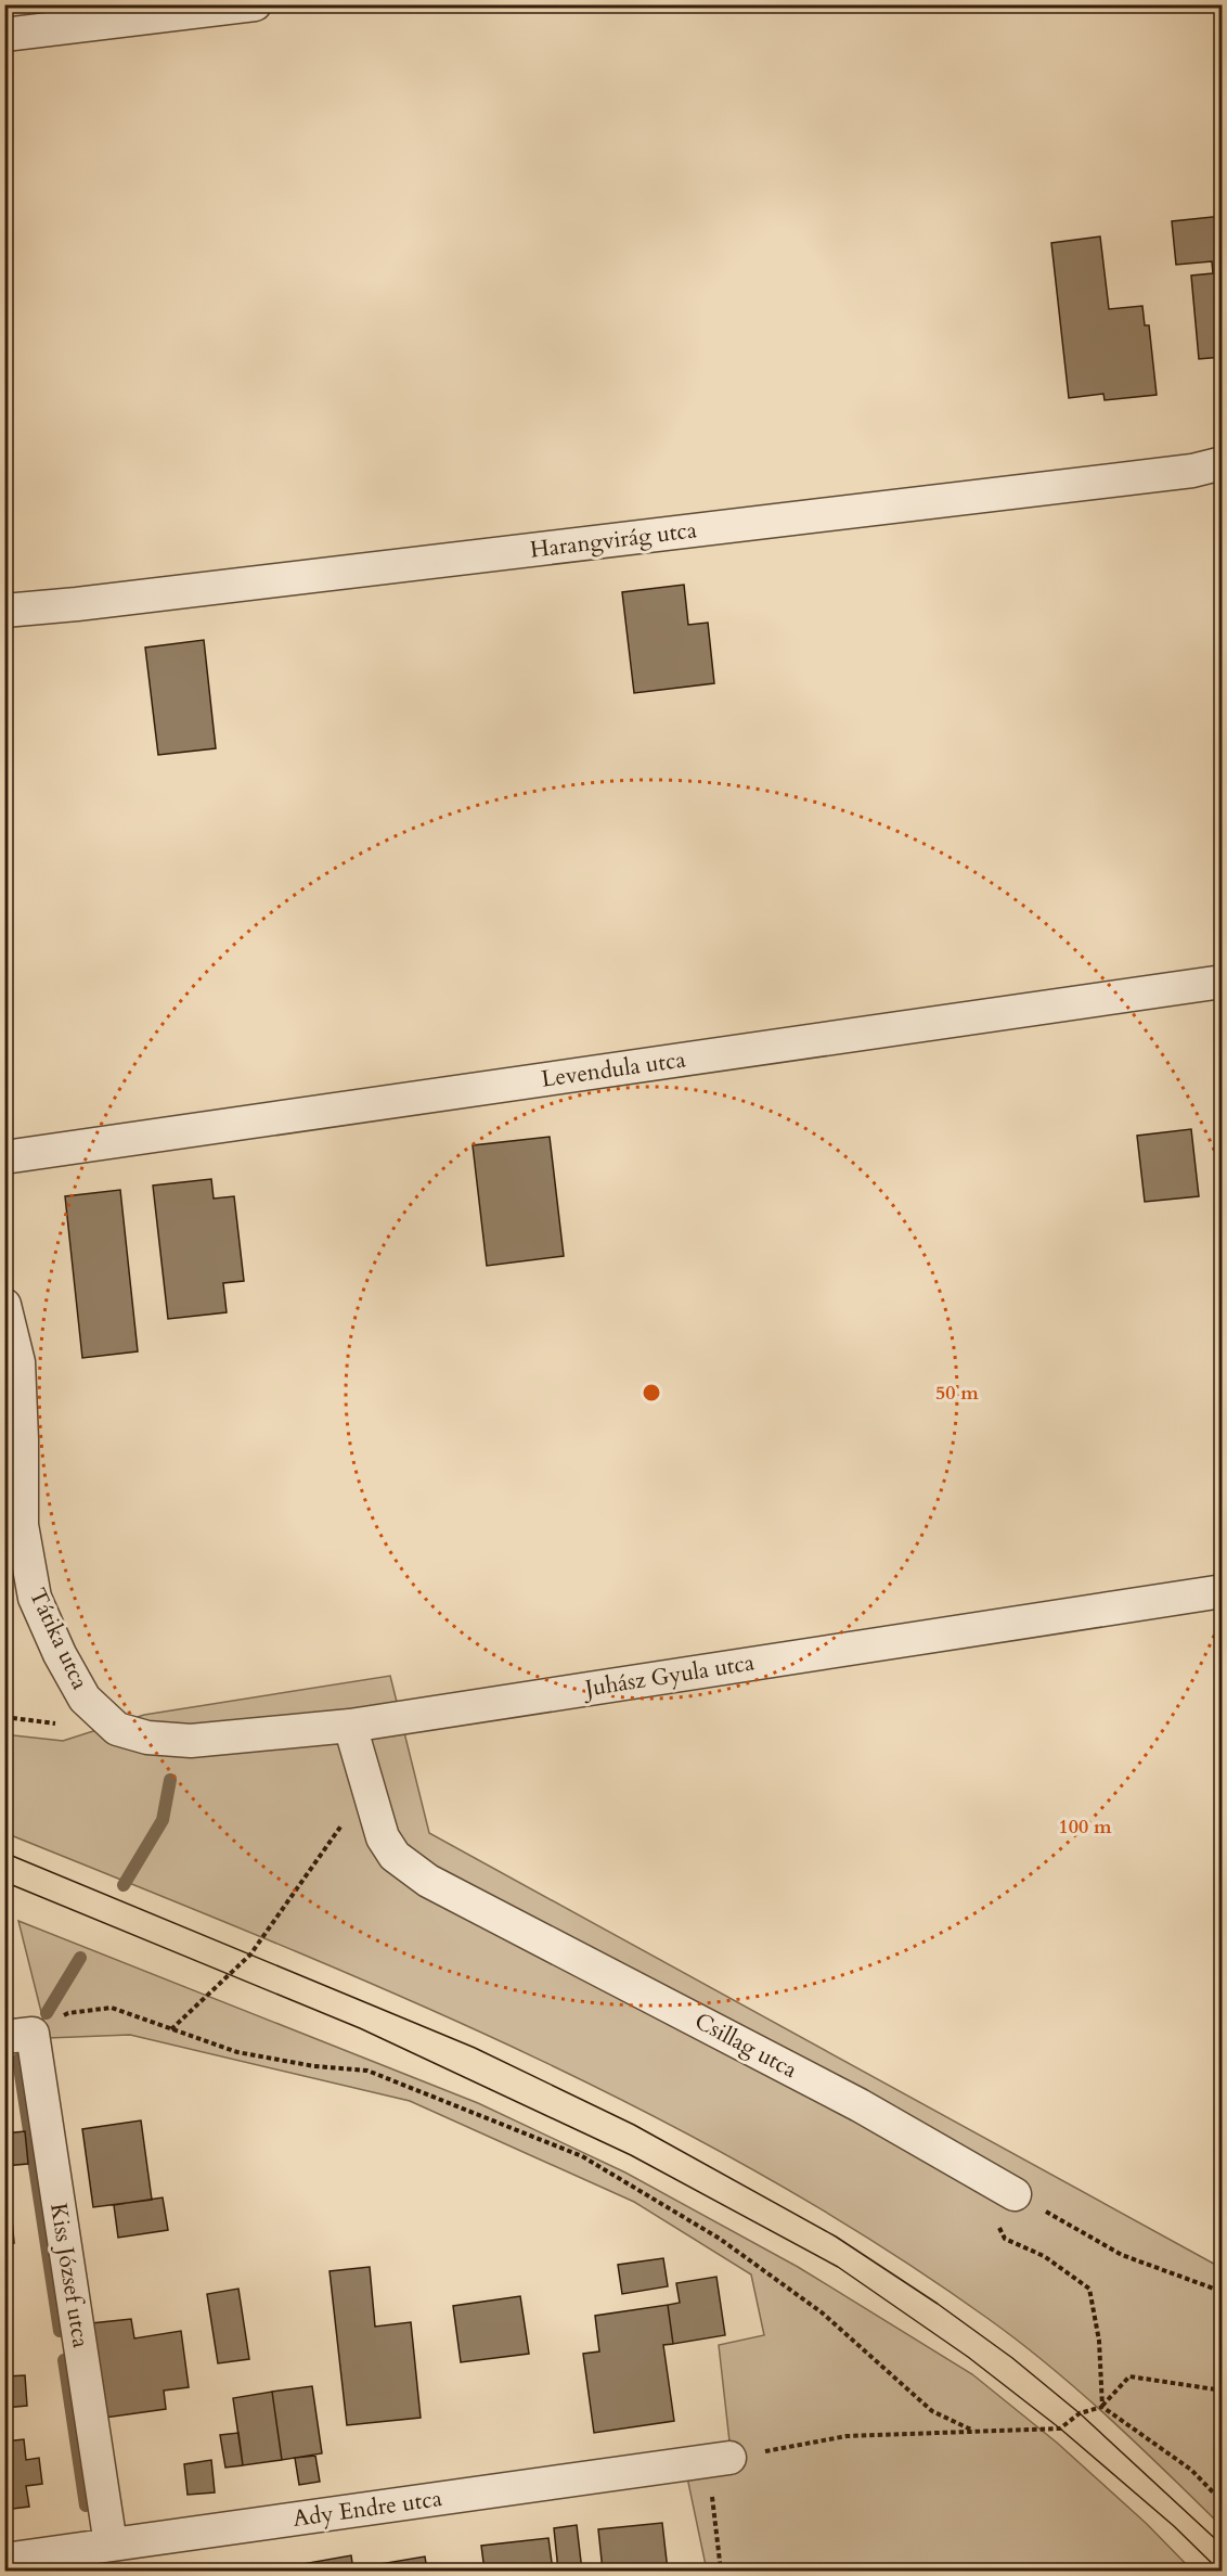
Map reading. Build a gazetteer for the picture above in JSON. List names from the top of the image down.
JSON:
{
  "streets": {
    "street": [
      "Harangvirág utca",
      "Levendula utca",
      "Tátika utca",
      "Juhász Gyula utca",
      "Csillag utca",
      "Kiss József utca",
      "Ady Endre utca"
    ]
  },
  "crossings": [
    ["Tátika utca", "Juhász Gyula utca"],
    ["Juhász Gyula utca", "Csillag utca"],
    ["Kiss József utca", "Ady Endre utca"]
  ],
  "rings": ["50 m", "100 m"]
}
